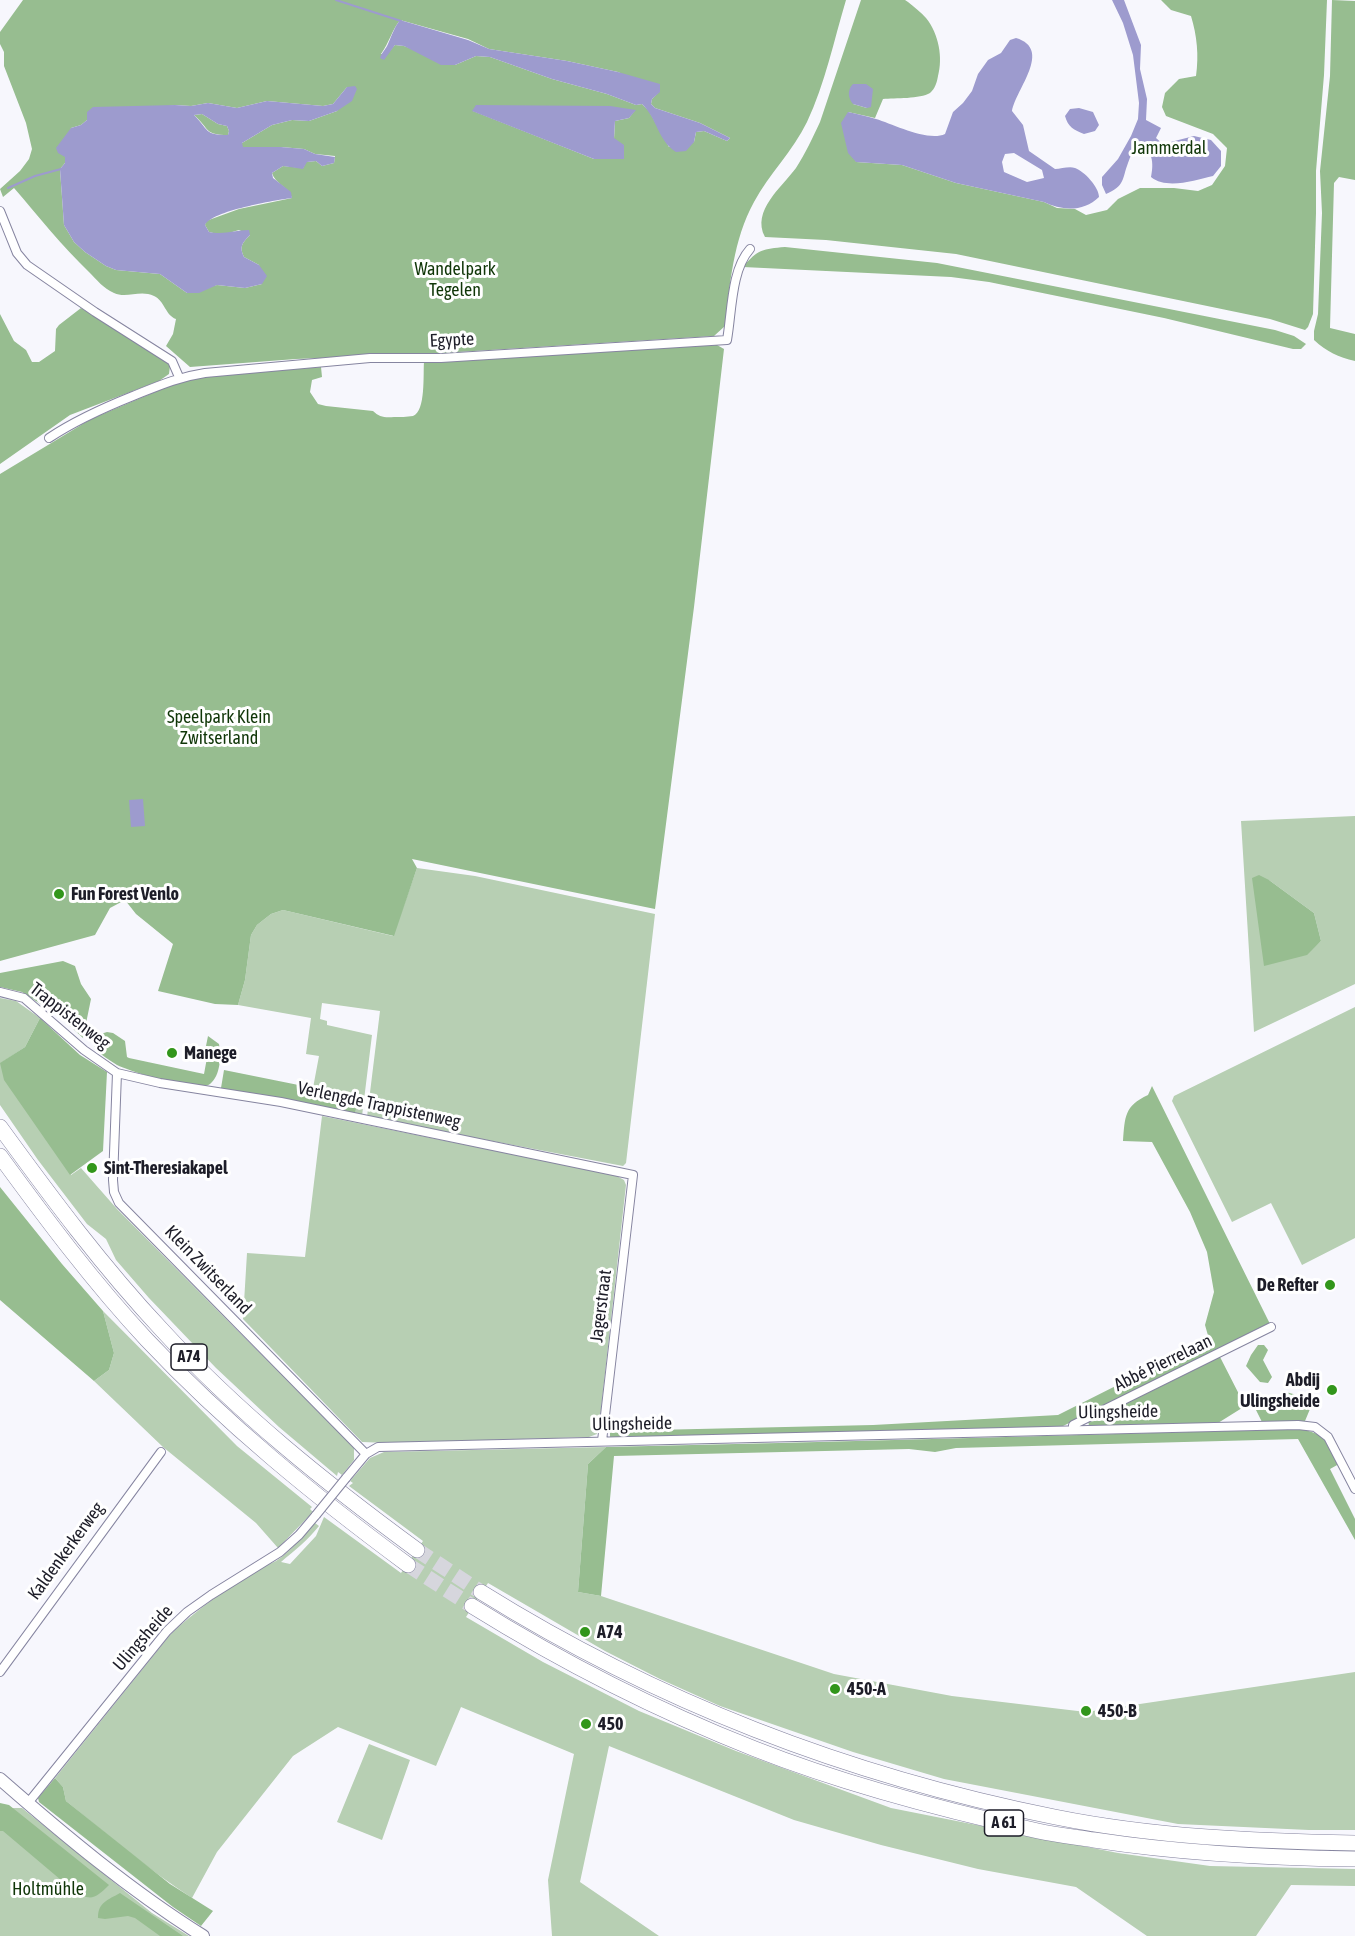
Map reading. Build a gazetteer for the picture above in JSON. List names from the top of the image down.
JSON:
{
  "streets": {
    "highway": ["A74", "A 61"],
    "street": [
      "Egypte",
      "Trappistenweg",
      "Verlengde Trappistenweg",
      "Klein Zwitserland",
      "Jagerstraat",
      "Abbé Pierrelaan",
      "Ulingsheide",
      "Kaldenkerkerweg"
    ]
  },
  "crossings": [
    ["Trappistenweg", "Verlengde Trappistenweg"],
    ["Trappistenweg", "Klein Zwitserland"],
    ["Verlengde Trappistenweg", "Klein Zwitserland"],
    ["Verlengde Trappistenweg", "Jagerstraat"],
    ["Klein Zwitserland", "Ulingsheide"],
    ["Jagerstraat", "Ulingsheide"],
    ["Abbé Pierrelaan", "Ulingsheide"]
  ],
  "parks": [
    "Jammerdal",
    "Wandelpark Tegelen",
    "Speelpark Klein Zwitserland",
    "Holtmühle"
  ],
  "places": [
    "Fun Forest Venlo",
    "Manege",
    "Sint-Theresiakapel",
    "De Refter",
    "Abdij Ulingsheide",
    "A74",
    "450-A",
    "450-B",
    "450"
  ]
}
